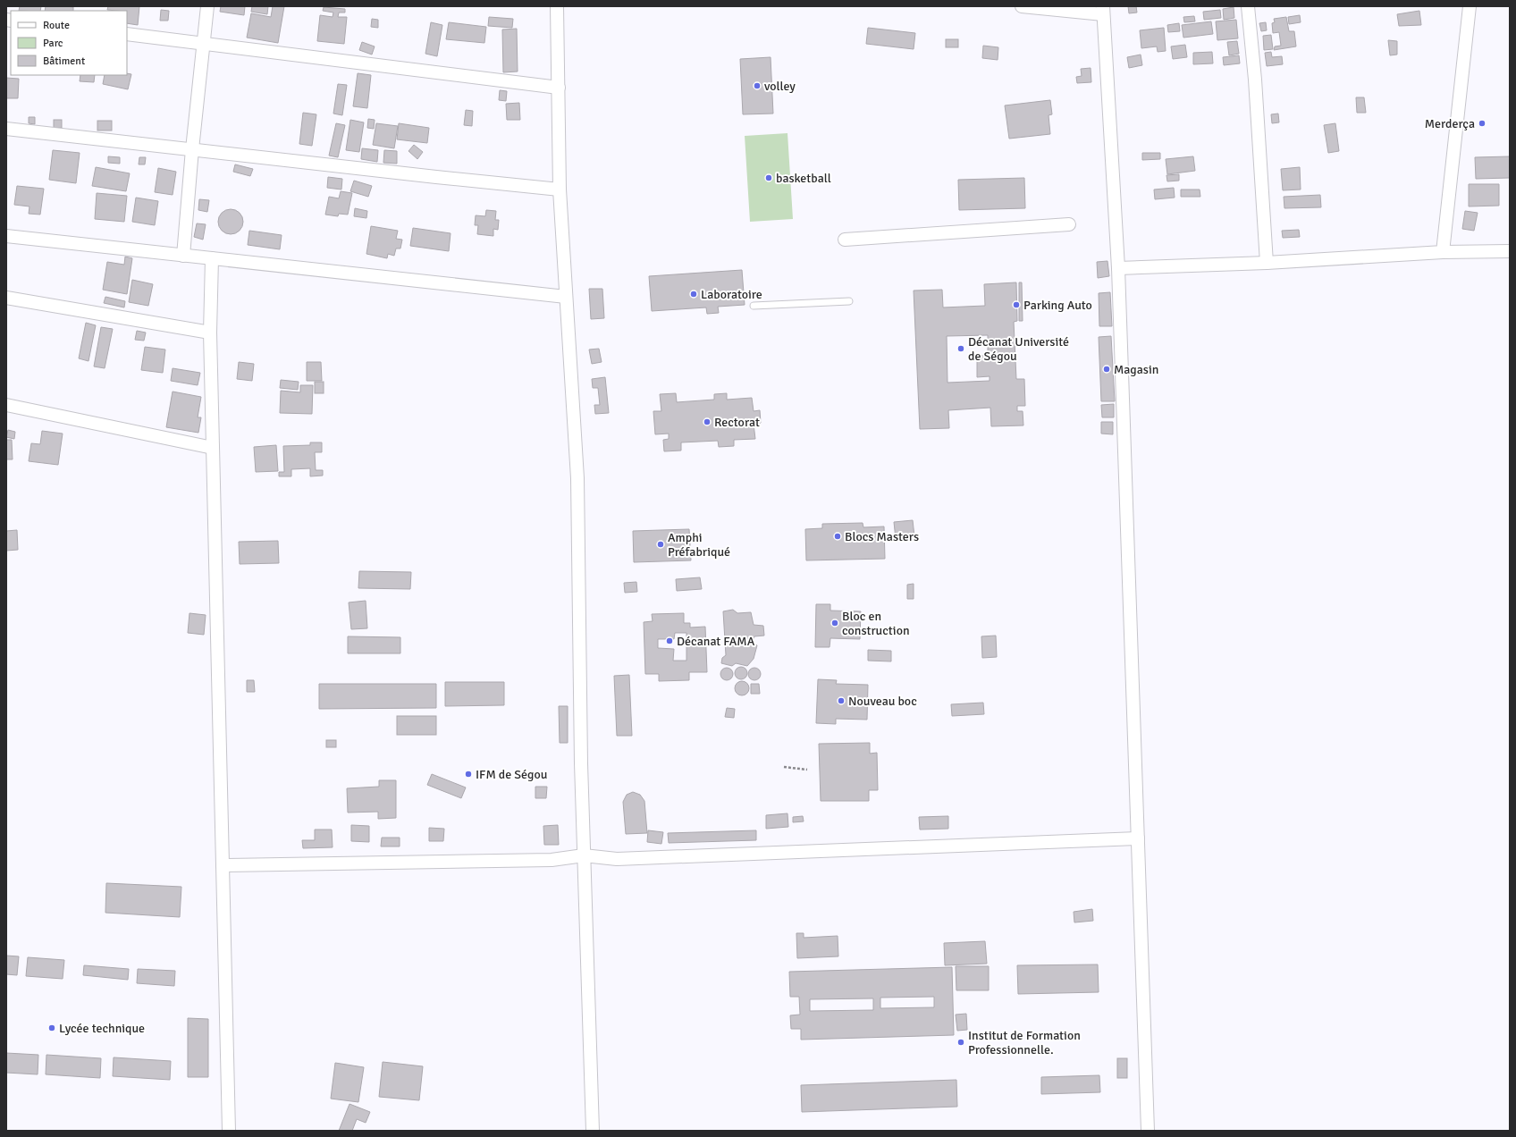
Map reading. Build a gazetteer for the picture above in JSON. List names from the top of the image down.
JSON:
{
  "places": [
    "volley",
    "Merderça",
    "basketball",
    "Laboratoire",
    "Parking Auto",
    "Décanat Université de Ségou",
    "Magasin",
    "Rectorat",
    "Blocs Masters",
    "Amphi Préfabriqué",
    "Bloc en construction",
    "Décanat FAMA",
    "Nouveau boc",
    "IFM de Ségou",
    "Lycée technique",
    "Institut de Formation Professionnelle."
  ],
  "legend": ["Route", "Parc", "Bâtiment"]
}
